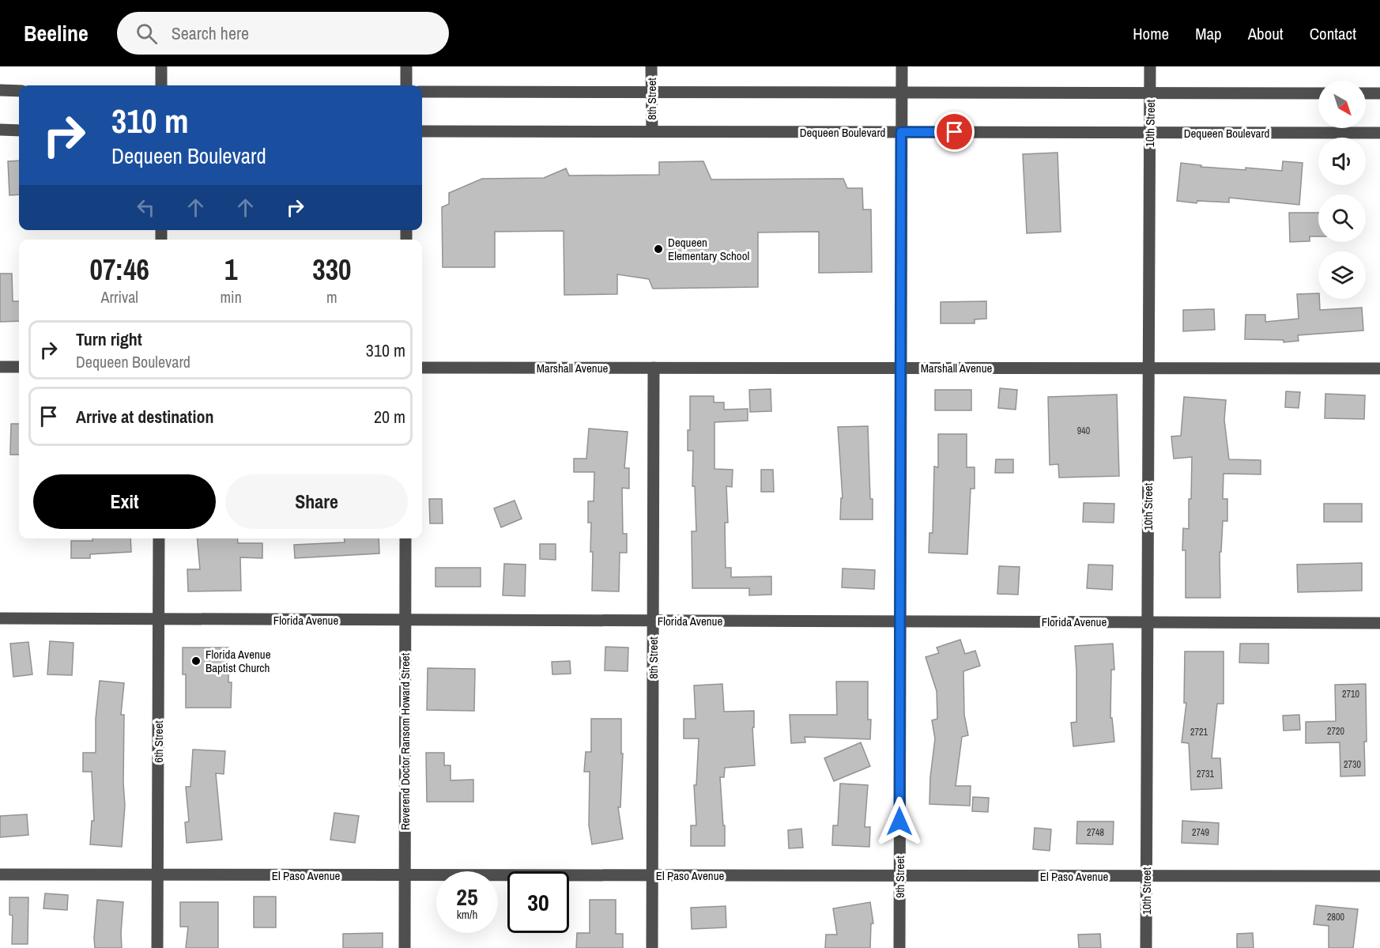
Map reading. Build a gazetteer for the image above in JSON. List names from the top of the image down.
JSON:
{
  "streets": {
    "street": [
      "8th Street",
      "10th Street",
      "Dequeen Boulevard",
      "Marshall Avenue",
      "Florida Avenue",
      "6th Street",
      "Reverend Doctor Ransom Howard Street",
      "El Paso Avenue",
      "9th Street"
    ]
  },
  "crossings": [
    ["8th Street", "Dequeen Boulevard"],
    ["8th Street", "Marshall Avenue"],
    ["8th Street", "Florida Avenue"],
    ["8th Street", "El Paso Avenue"],
    ["10th Street", "Dequeen Boulevard"],
    ["10th Street", "Marshall Avenue"],
    ["10th Street", "Florida Avenue"],
    ["10th Street", "El Paso Avenue"],
    ["Dequeen Boulevard", "9th Street"],
    ["Marshall Avenue", "9th Street"],
    ["Florida Avenue", "6th Street"],
    ["Florida Avenue", "Reverend Doctor Ransom Howard Street"],
    ["Florida Avenue", "9th Street"],
    ["6th Street", "El Paso Avenue"],
    ["Reverend Doctor Ransom Howard Street", "El Paso Avenue"],
    ["El Paso Avenue", "9th Street"]
  ],
  "places": ["Dequeen Elementary School", "Florida Avenue Baptist Church"],
  "house_numbers": [
    "940",
    "2710",
    "2720",
    "2721",
    "2730",
    "2731",
    "2748",
    "2749",
    "2800"
  ],
  "north": "bottom right",
  "page": {
    "header": "Beeline",
    "search": "Search here",
    "nav": [
      "Home",
      "Map",
      "About",
      "Contact"
    ],
    "turn": ["310 m", "Dequeen Boulevard"],
    "eta": [
      "07:46",
      "Arrival",
      "1",
      "min",
      "330",
      "m"
    ],
    "list": [
      {
        "name": "Turn right",
        "note": "Dequeen Boulevard",
        "value": "310 m"
      },
      {
        "name": "Arrive at destination",
        "value": "20 m"
      }
    ],
    "buttons": ["Exit", "Share"],
    "speed": "25 km/h",
    "limit": "30"
  }
}
